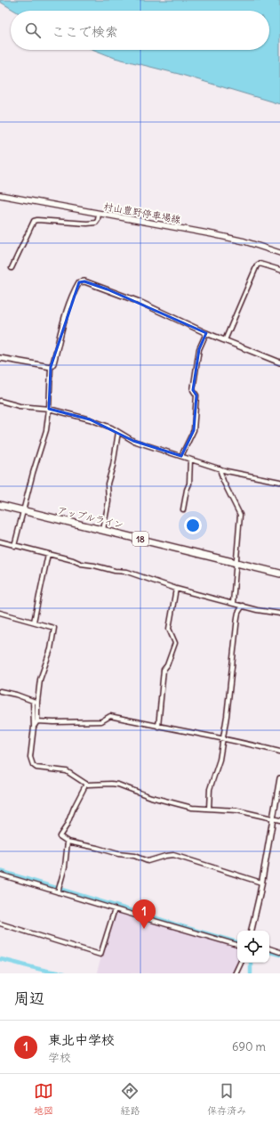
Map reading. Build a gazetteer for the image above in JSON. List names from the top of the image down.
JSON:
{
  "streets": {
    "highway": ["アップルライン", "18"],
    "main road": ["村山豊野停車場線"]
  },
  "page": {
    "search": "ここで検索",
    "pins": "1",
    "heading": "周辺",
    "list": [
      {
        "mark": "1",
        "name": "東北中学校",
        "note": "学校",
        "value": "690 m"
      }
    ],
    "nav": ["地図", "経路", "保存済み"]
  }
}
